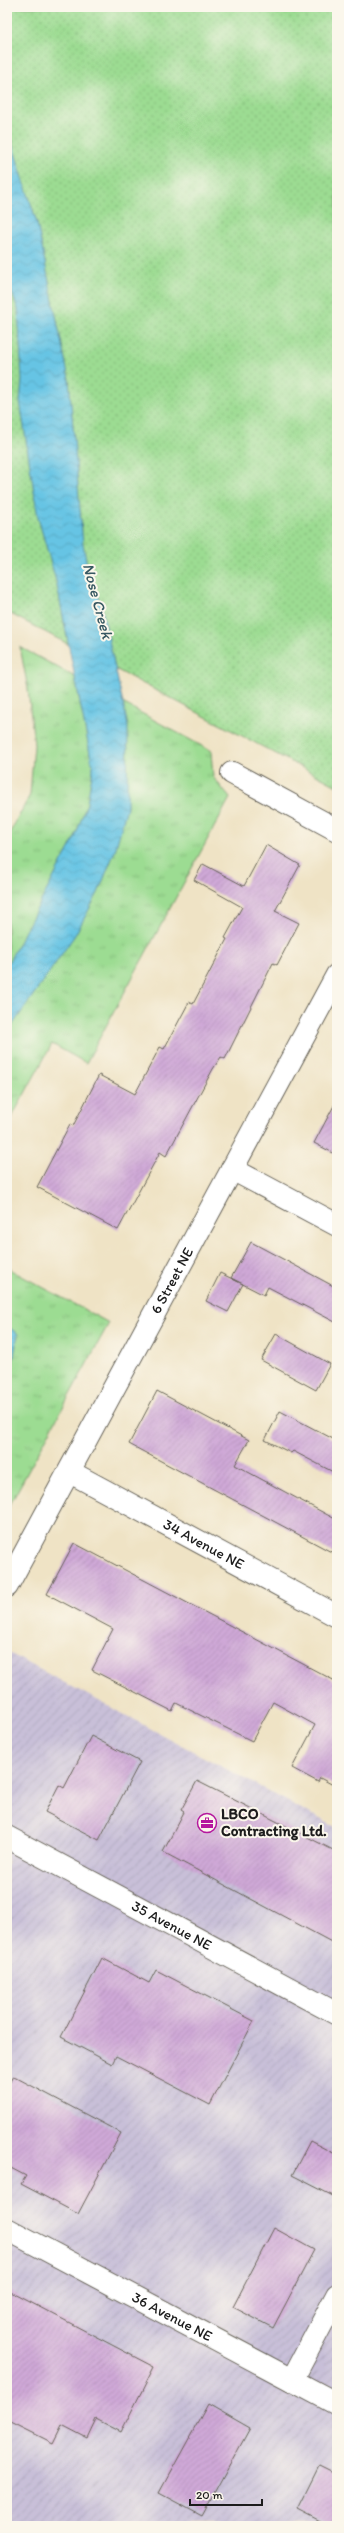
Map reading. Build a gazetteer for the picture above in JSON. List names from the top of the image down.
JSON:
{
  "streets": {
    "street": [
      "6 Street NE",
      "34 Avenue NE",
      "35 Avenue NE",
      "36 Avenue NE"
    ]
  },
  "crossings": [
    ["6 Street NE", "34 Avenue NE"]
  ],
  "water": ["Nose Creek"],
  "places": {
    "office": ["LBCO Contracting Ltd."]
  },
  "scale_bar": "20 m"
}
